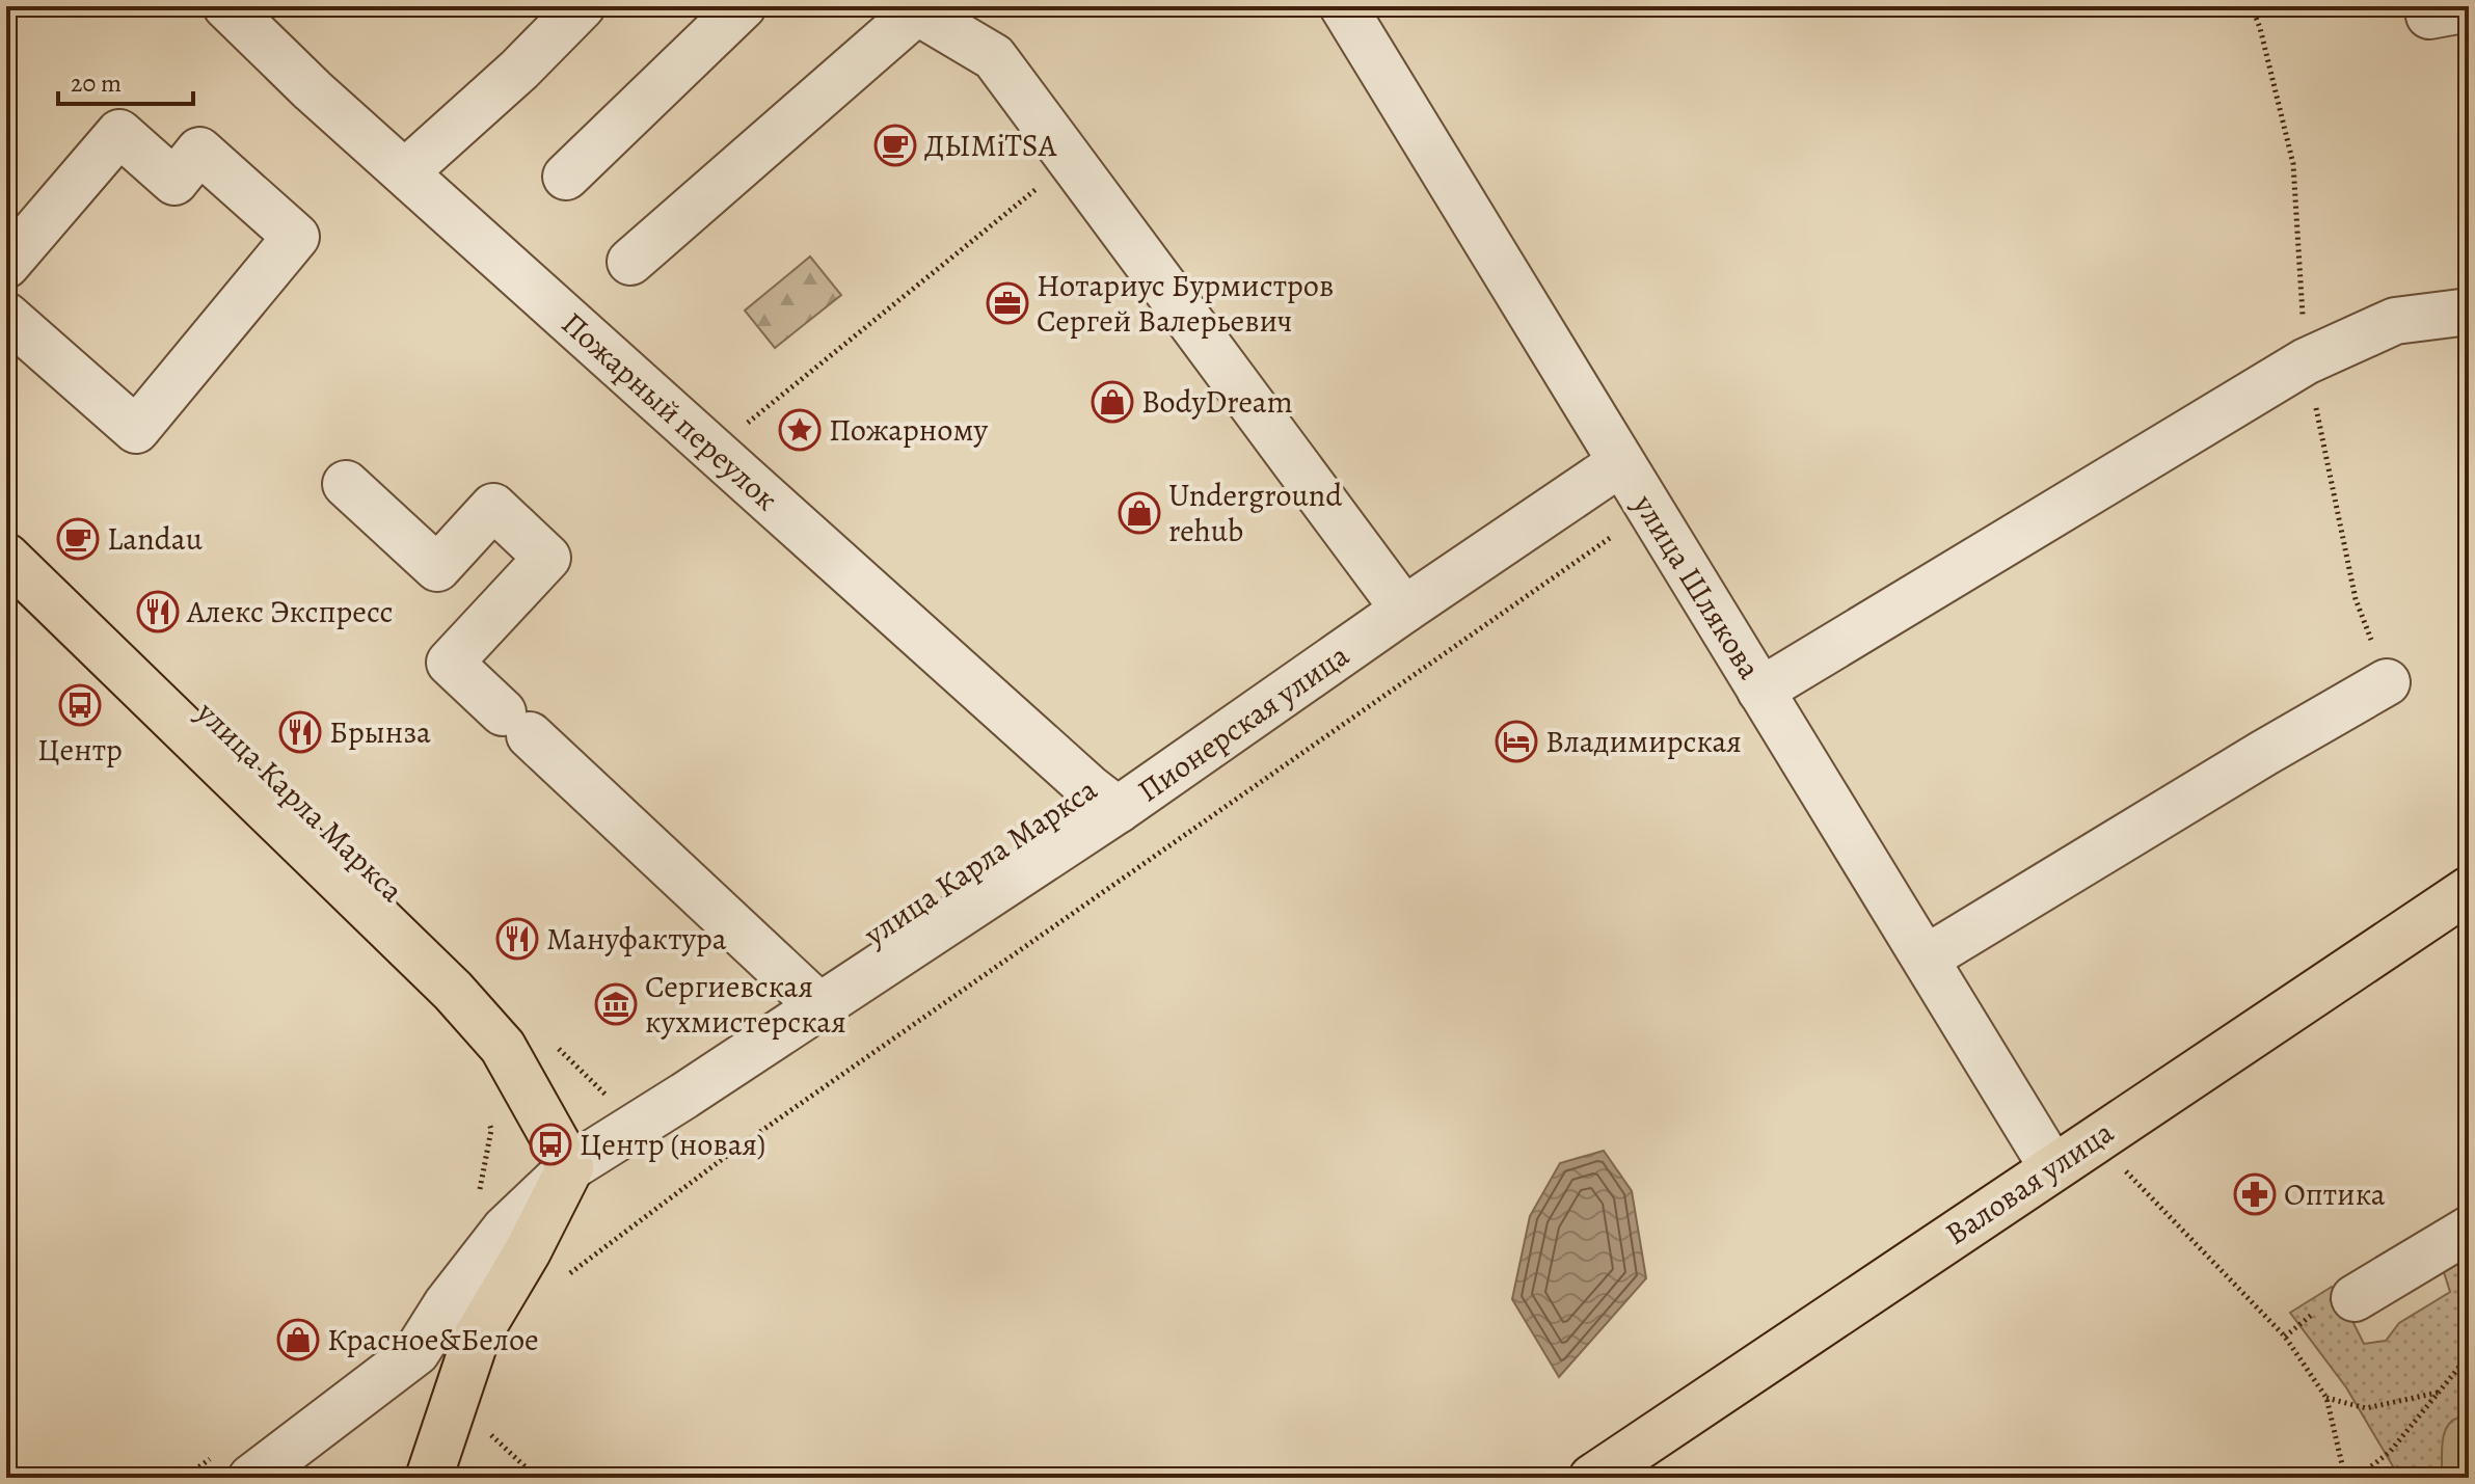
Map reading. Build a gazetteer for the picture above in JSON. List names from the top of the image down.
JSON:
{
  "streets": {
    "main road": ["улица Карла Маркса", "Валовая улица"],
    "street": ["Пожарный переулок", "улица Шлякова", "Пионерская улица"]
  },
  "crossings": [
    ["Пожарный переулок", "Пионерская улица"],
    ["улица Шлякова", "Пионерская улица"],
    ["улица Шлякова", "Валовая улица"],
    ["Пионерская улица", "улица Карла Маркса"]
  ],
  "places": {
    "cafe": ["ДЫМiTSA", "Landau"],
    "office": ["Нотариус Бурмистров Сергей Валерьевич"],
    "shop": ["BodyDream", "Underground rehub", "Красное&Белое"],
    "place": ["Пожарному"],
    "restaurant": ["Алекс Экспресс", "Брынза", "Мануфактура"],
    "bus stop": ["Центр", "Центр (новая)"],
    "hotel": ["Владимирская"],
    "museum": ["Сергиевская кухмистерская"],
    "pharmacy": ["Оптика"]
  },
  "scale_bar": "20 m"
}
